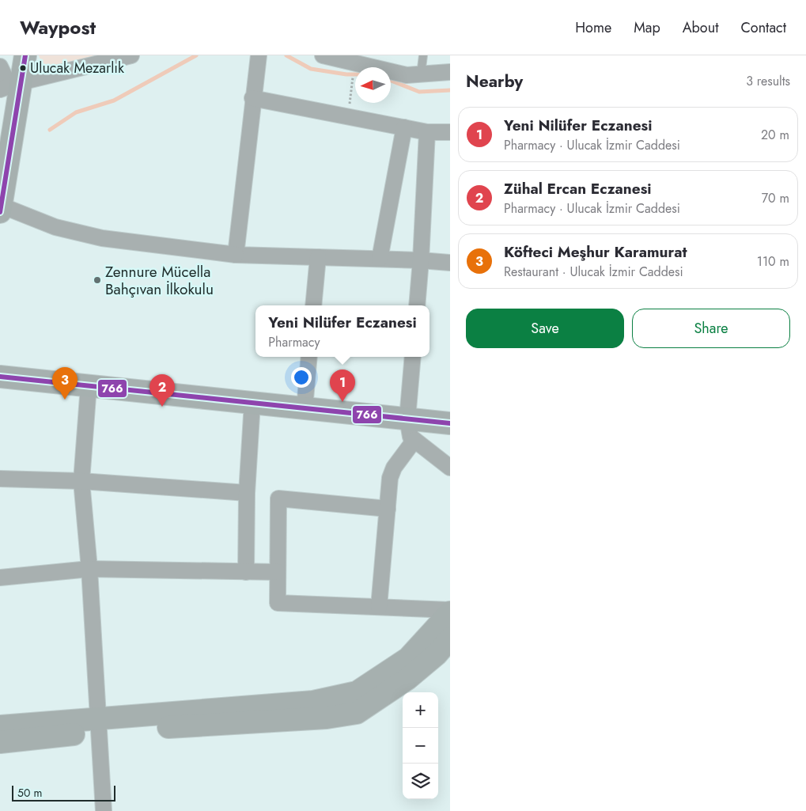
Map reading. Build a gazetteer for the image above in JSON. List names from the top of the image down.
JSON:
{
  "places": ["Ulucak Mezarlık", "Zennure Mücella Bahçıvan İlkokulu"],
  "lines": ["transit line 766"],
  "scale_bar": "50 m",
  "north": "left",
  "page": {
    "header": "Waypost",
    "nav": [
      "Home",
      "Map",
      "About",
      "Contact"
    ],
    "heading": ["Nearby", "3 results"],
    "list": [
      {
        "mark": "1",
        "name": "Yeni Nilüfer Eczanesi",
        "note": "Pharmacy · Ulucak İzmir Caddesi",
        "value": "20 m"
      },
      {
        "mark": "2",
        "name": "Zühal Ercan Eczanesi",
        "note": "Pharmacy · Ulucak İzmir Caddesi",
        "value": "70 m"
      },
      {
        "mark": "3",
        "name": "Köfteci Meşhur Karamurat",
        "note": "Restaurant · Ulucak İzmir Caddesi",
        "value": "110 m"
      }
    ],
    "buttons": ["Save", "Share"],
    "popup": ["Yeni Nilüfer Eczanesi", "Pharmacy"],
    "pins": ["3", "1", "2"],
    "map_buttons": ["+", "−"],
    "scale": "50 m"
  }
}
